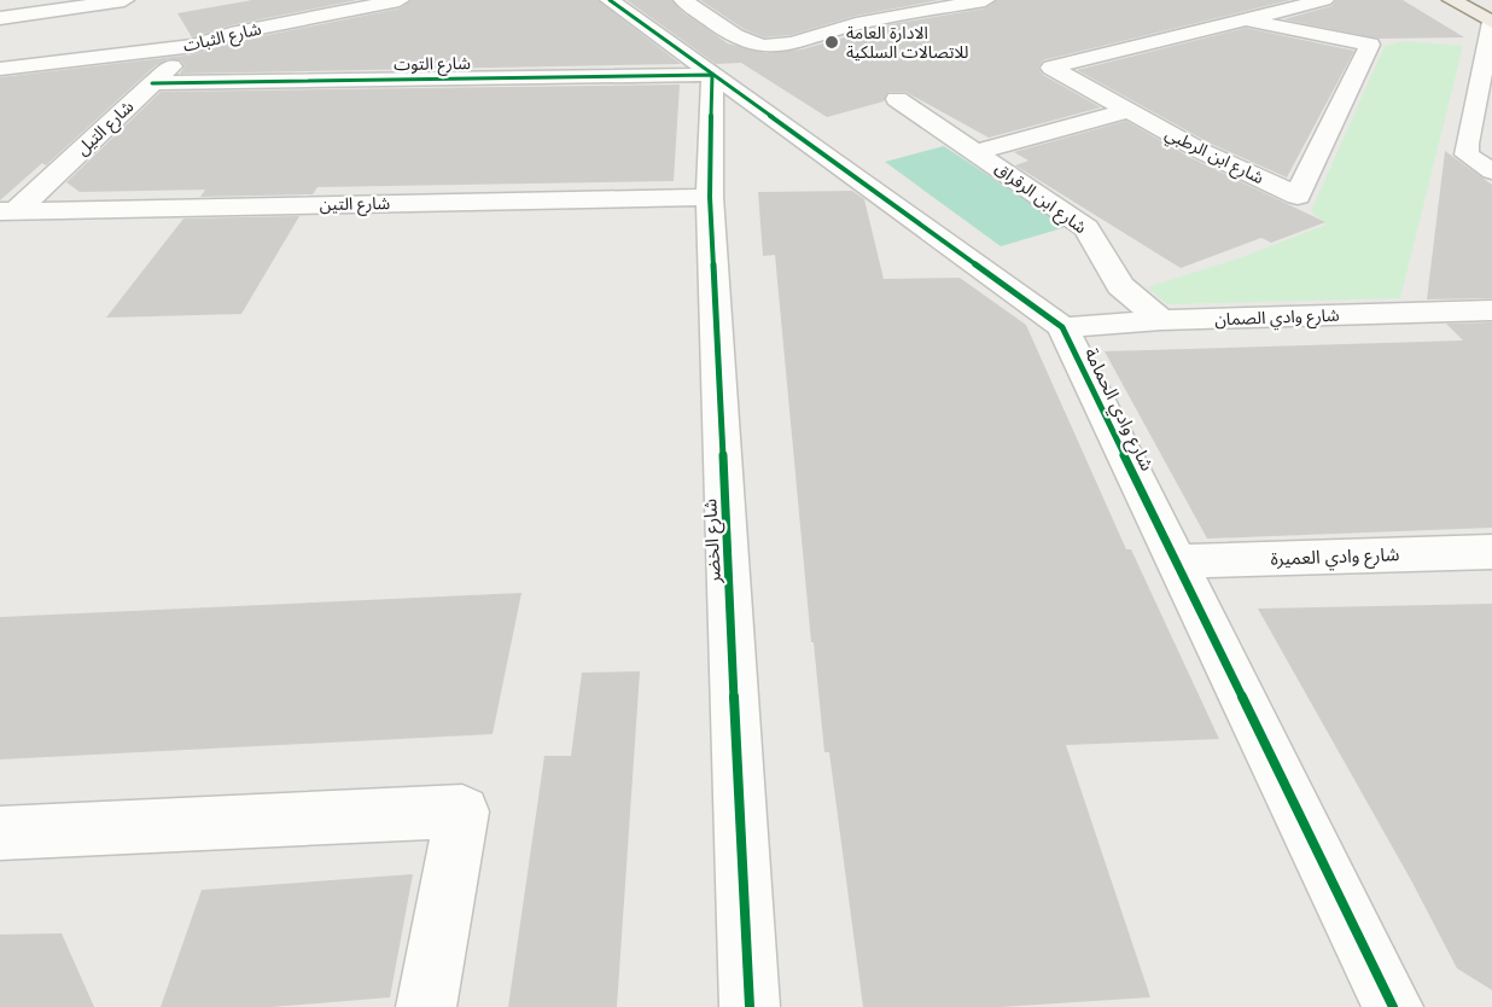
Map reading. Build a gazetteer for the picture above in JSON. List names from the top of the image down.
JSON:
{
  "streets": {
    "street": [
      "شارع الثبات",
      "شارع التوت",
      "شارع التيل",
      "شارع ابن الرطبي",
      "شارع ابن الرقراق",
      "شارع التين",
      "شارع وادي الصمان",
      "شارع وادي الحمامة",
      "شارع الخضر",
      "شارع وادي العميرة"
    ]
  },
  "crossings": [
    ["شارع الثبات", "شارع التيل"],
    ["شارع التوت", "شارع التيل"],
    ["شارع التوت", "شارع وادي الحمامة"],
    ["شارع التوت", "شارع الخضر"],
    ["شارع التيل", "شارع التين"],
    ["شارع ابن الرقراق", "شارع وادي الصمان"],
    ["شارع التين", "شارع الخضر"],
    ["شارع وادي الصمان", "شارع وادي الحمامة"],
    ["شارع وادي الحمامة", "شارع الخضر"],
    ["شارع وادي الحمامة", "شارع وادي العميرة"]
  ],
  "places": ["الادارة العامة للاتصالات السلكية"]
}
